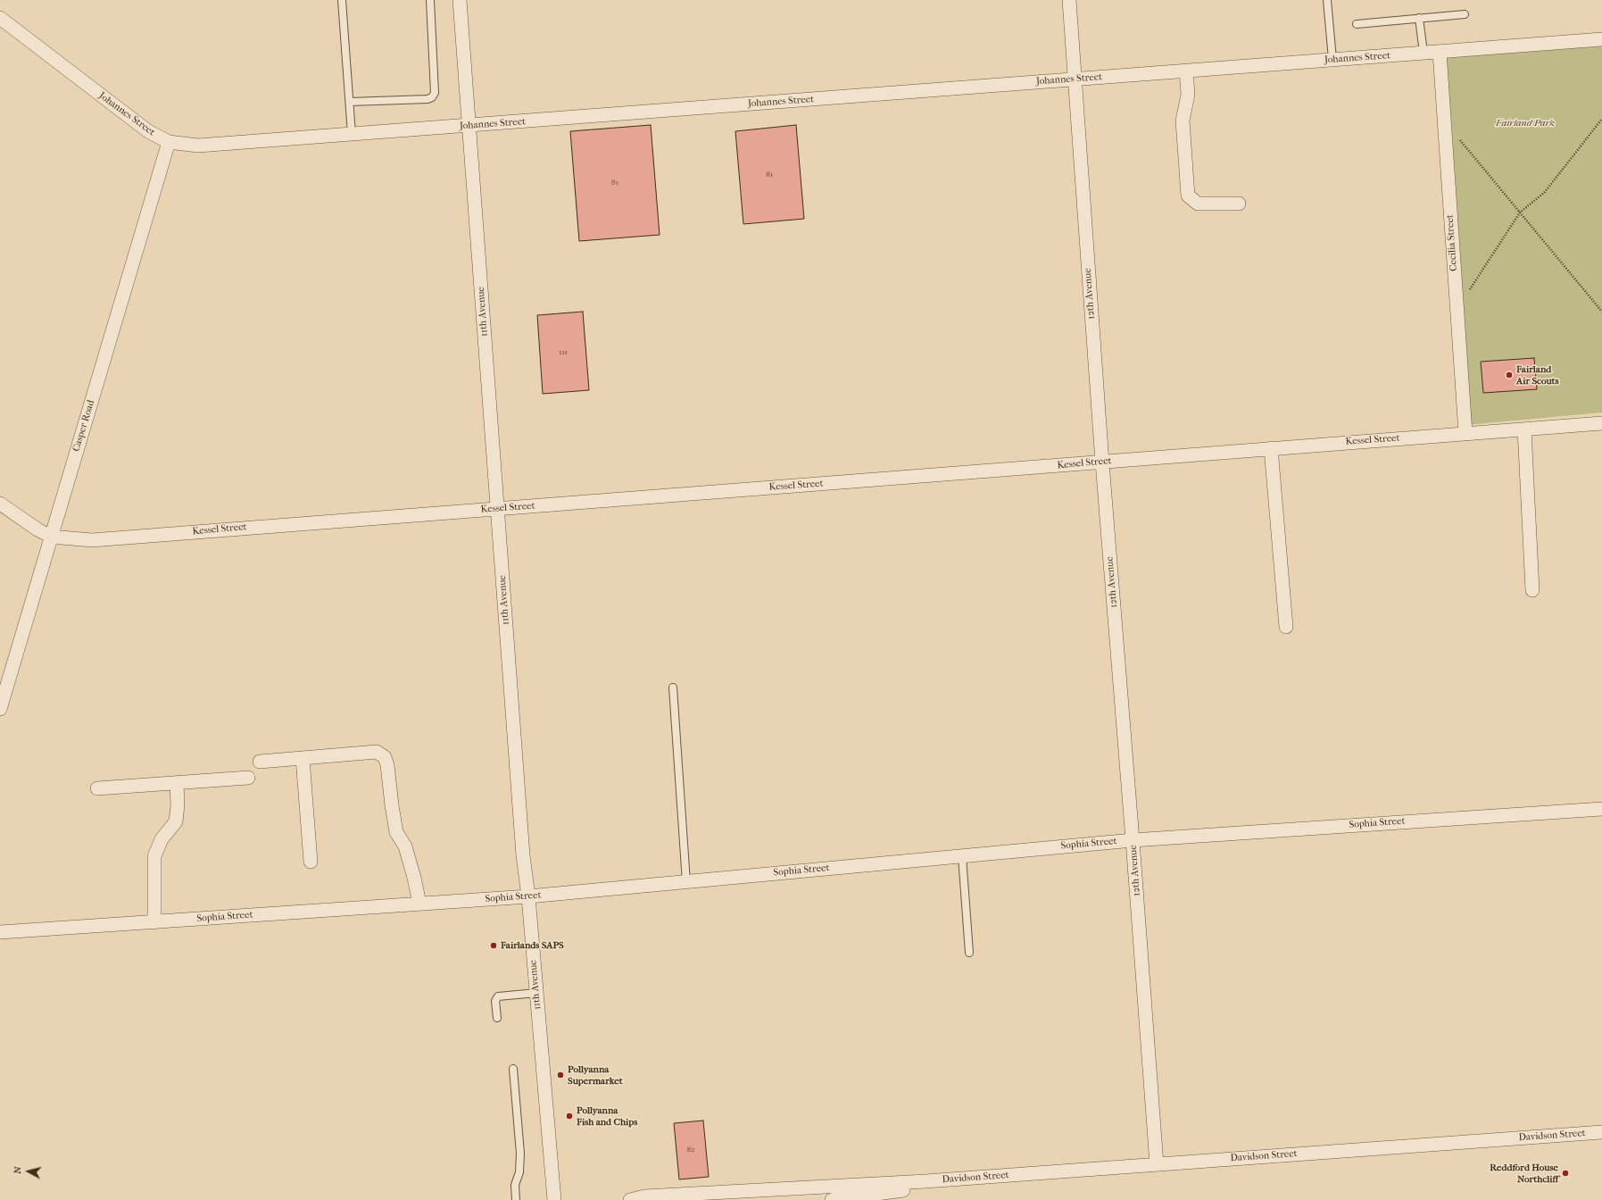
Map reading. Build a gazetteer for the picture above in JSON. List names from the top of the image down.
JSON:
{
  "streets": {
    "street": [
      "Johannes Street",
      "Cecilia Street",
      "12th Avenue",
      "11th Avenue",
      "Casper Road",
      "Kessel Street",
      "Sophia Street",
      "Davidson Street"
    ]
  },
  "crossings": [
    ["Johannes Street", "Cecilia Street"],
    ["Johannes Street", "12th Avenue"],
    ["Johannes Street", "11th Avenue"],
    ["Johannes Street", "Casper Road"],
    ["Cecilia Street", "Kessel Street"],
    ["12th Avenue", "Kessel Street"],
    ["12th Avenue", "Sophia Street"],
    ["12th Avenue", "Davidson Street"],
    ["11th Avenue", "Kessel Street"],
    ["11th Avenue", "Sophia Street"],
    ["Casper Road", "Kessel Street"]
  ],
  "parks": ["Fairland Park"],
  "places": [
    "Fairland Air Scouts",
    "Fairlands SAPS",
    "Pollyanna Supermarket",
    "Pollyanna Fish and Chips",
    "Reddford House Northcliff"
  ],
  "house_numbers": [
    "81",
    "85",
    "111",
    "82"
  ],
  "north": "left"
}
